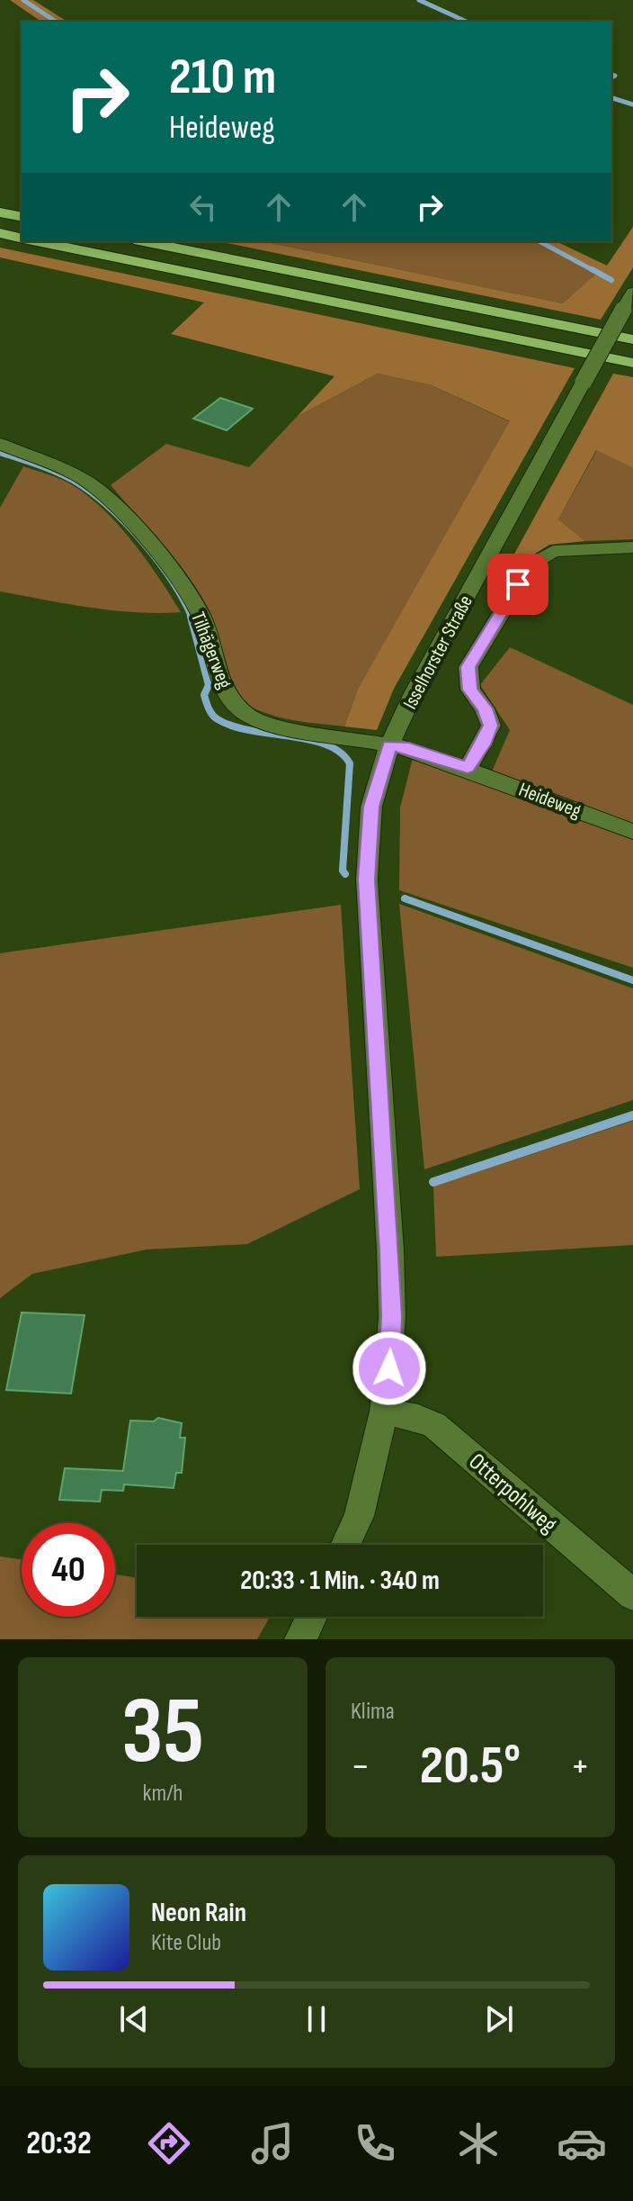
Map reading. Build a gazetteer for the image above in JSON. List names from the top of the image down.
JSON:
{
  "streets": {
    "street": [
      "Tilhägerweg",
      "Isselhorster Straße",
      "Heideweg",
      "Otterpohlweg"
    ]
  },
  "crossings": [
    ["Tilhägerweg", "Isselhorster Straße"],
    ["Tilhägerweg", "Heideweg"],
    ["Isselhorster Straße", "Heideweg"],
    ["Isselhorster Straße", "Otterpohlweg"]
  ],
  "page": {
    "turn": ["210 m", "Heideweg"],
    "limit": "40",
    "trip": "20:33 · 1 Min. · 340 m",
    "tile": [
      ["35", "km/h"],
      "Klima"
    ],
    "heat": ["−", "20.5°", "+"],
    "song": ["Neon Rain", "Kite Club"],
    "tabs": "20:32"
  }
}
